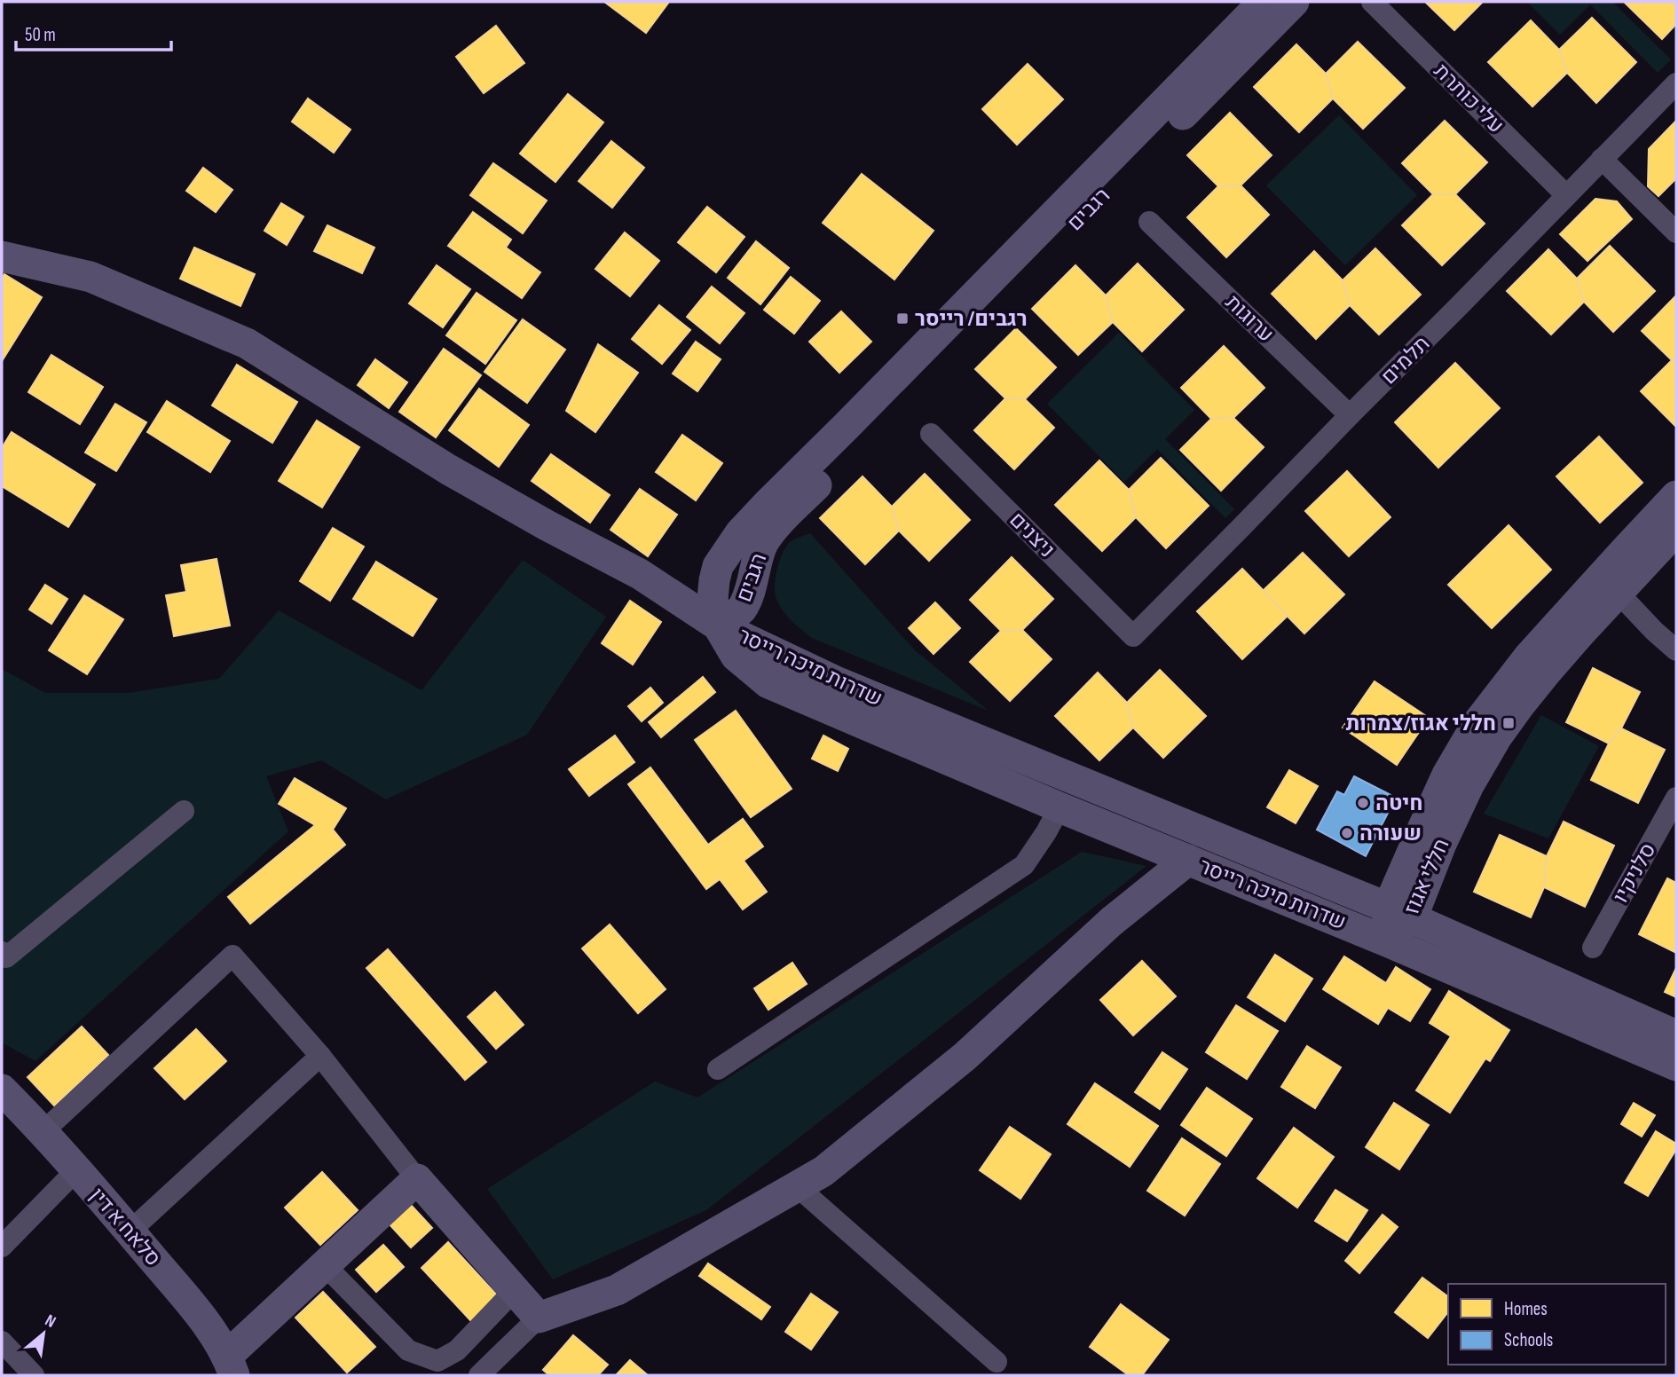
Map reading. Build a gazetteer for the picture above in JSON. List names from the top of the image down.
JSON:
{
  "streets": {
    "street": [
      "עלי כותרת",
      "רגבים",
      "ערוגות",
      "תלמים",
      "ניצנים",
      "שדרות מיכה רייסר",
      "סלניקיו",
      "חללי אגוז",
      "סלאח א דין"
    ]
  },
  "crossings": [
    ["עלי כותרת", "תלמים"],
    ["רגבים", "שדרות מיכה רייסר"],
    ["ערוגות", "תלמים"],
    ["תלמים", "ניצנים"],
    ["שדרות מיכה רייסר", "חללי אגוז"]
  ],
  "places": {
    "transit": ["רגבים/ רייסר", "חללי אגוז/צמרות"],
    "other": ["חיטה", "שעורה"]
  },
  "legend": ["Homes", "Schools"],
  "scale_bar": "50 m",
  "north": "top right"
}
